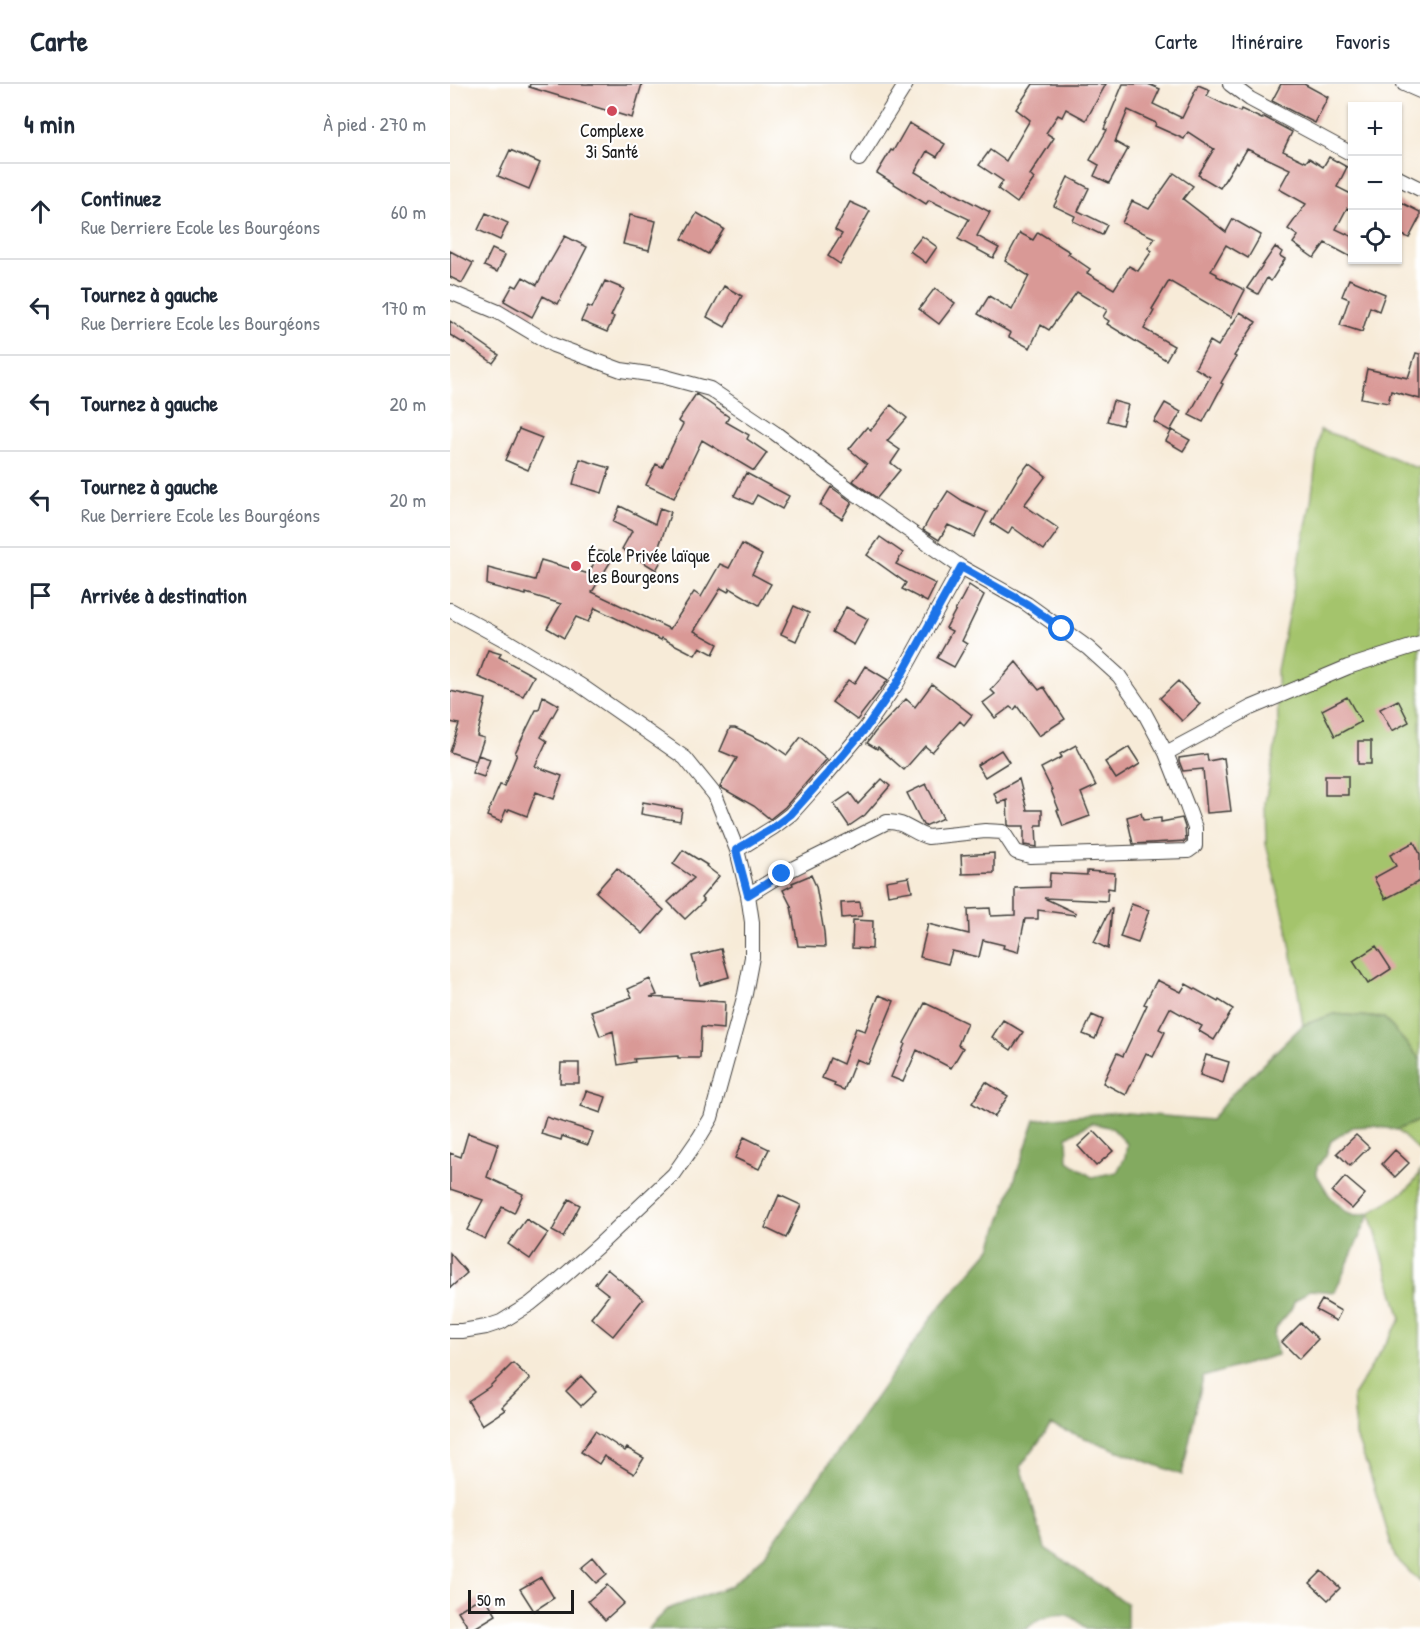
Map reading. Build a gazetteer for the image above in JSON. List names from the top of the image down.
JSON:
{
  "places": ["Complexe 3i Santé", "École Privée laïque les Bourgeons"],
  "scale_bar": "50 m",
  "page": {
    "header": "Carte",
    "nav": ["Carte", "Itinéraire", "Favoris"],
    "heading": ["4 min", "À pied · 270 m"],
    "map_buttons": ["+", "−"],
    "list": [
      ["Continuez", "Rue Derriere Ecole les Bourgéons", "60 m"],
      ["Tournez à gauche", "Rue Derriere Ecole les Bourgéons", "170 m"],
      ["Tournez à gauche", "20 m"],
      ["Tournez à gauche", "Rue Derriere Ecole les Bourgéons", "20 m"],
      "Arrivée à destination"
    ],
    "scale": "50 m"
  }
}
